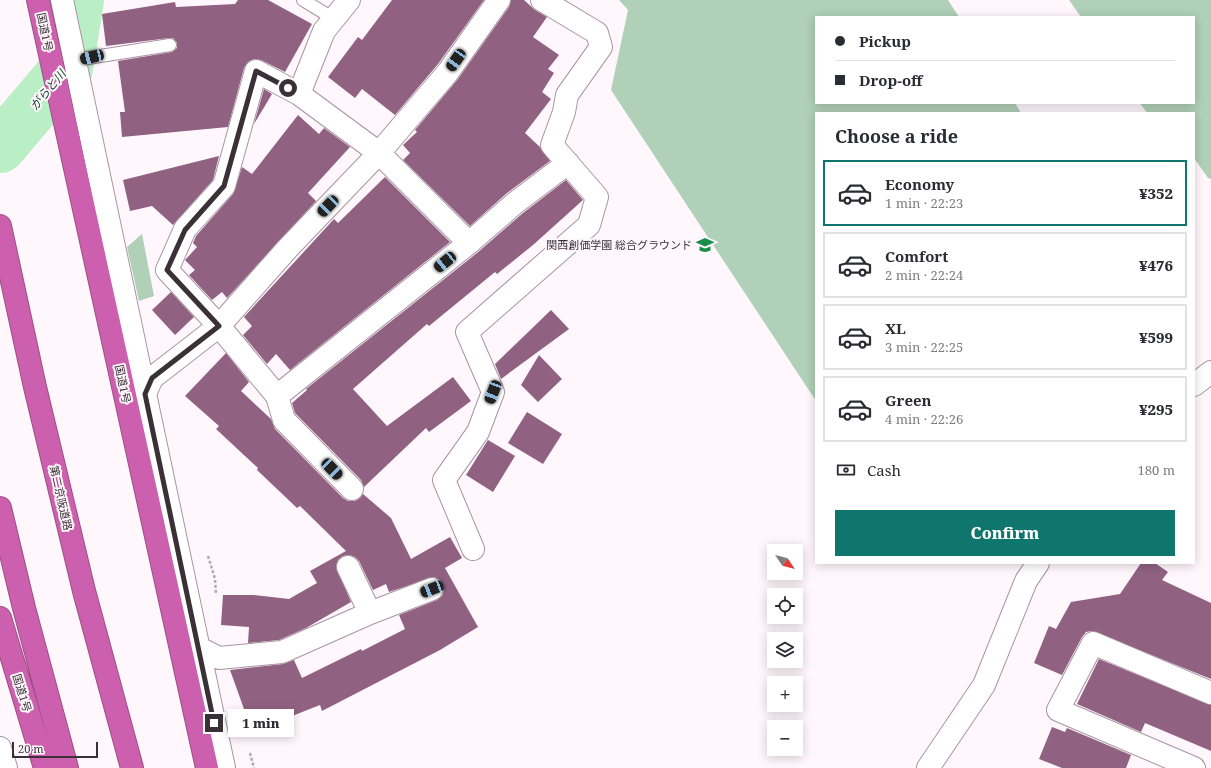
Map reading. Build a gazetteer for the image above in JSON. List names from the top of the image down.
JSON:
{
  "streets": {
    "highway": ["国道1号", "第二京阪道路"]
  },
  "water": ["がらと川"],
  "places": {
    "school or university": ["関西創価学園 総合グラウンド"]
  },
  "scale_bar": "20 m",
  "north": "bottom right",
  "page": {
    "banner": ["Pickup", "Drop-off"],
    "heading": "Choose a ride",
    "list": [
      {
        "name": "Economy",
        "note": "1 min · 22:23",
        "value": "¥352"
      },
      {
        "name": "Comfort",
        "note": "2 min · 22:24",
        "value": "¥476"
      },
      {
        "name": "XL",
        "note": "3 min · 22:25",
        "value": "¥599"
      },
      {
        "name": "Green",
        "note": "4 min · 22:26",
        "value": "¥295"
      }
    ],
    "pay": ["Cash", "180 m"],
    "buttons": "Confirm",
    "map_buttons": ["+", "−"],
    "bubble": "1 min",
    "scale": "20 m"
  }
}
